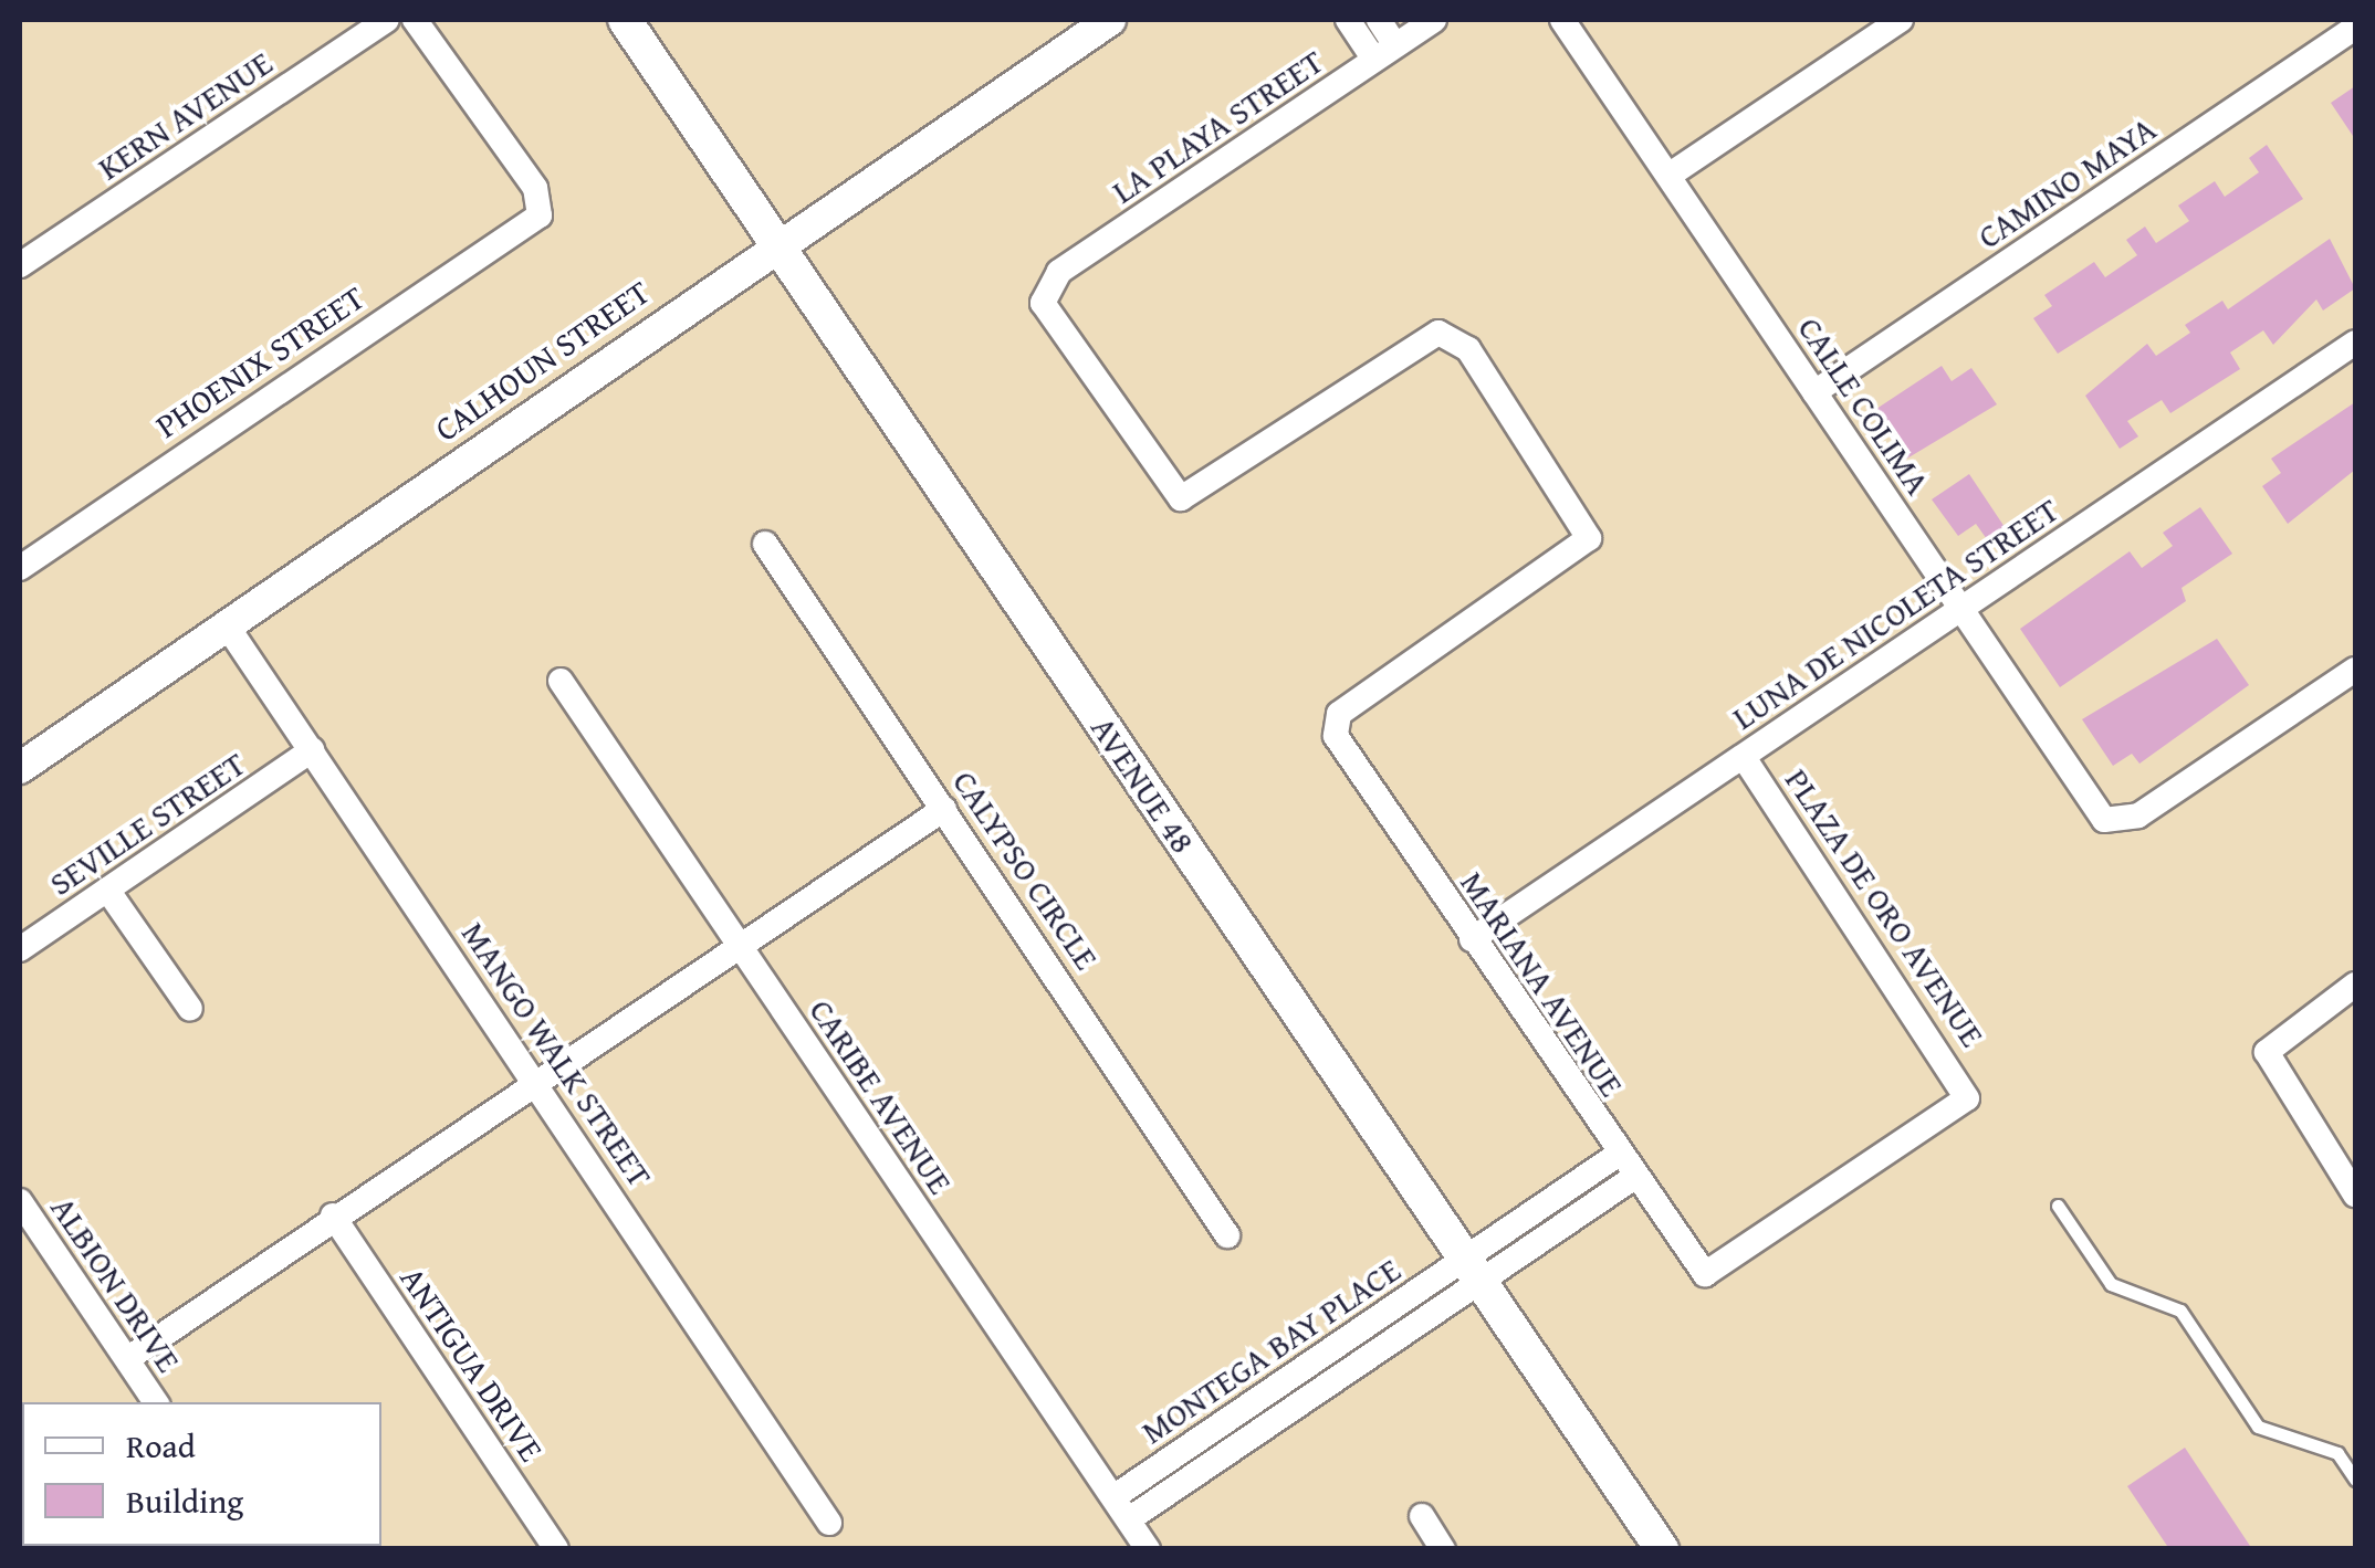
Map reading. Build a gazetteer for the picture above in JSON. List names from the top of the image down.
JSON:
{
  "streets": {
    "main road": ["AVENUE 48"],
    "street": [
      "KERN AVENUE",
      "LA PLAYA STREET",
      "CAMINO MAYA",
      "CALHOUN STREET",
      "PHOENIX STREET",
      "CALLE COLIMA",
      "LUNA DE NICOLETA STREET",
      "SEVILLE STREET",
      "CALYPSO CIRCLE",
      "PLAZA DE ORO AVENUE",
      "MARIANA AVENUE",
      "MANGO WALK STREET",
      "CARIBE AVENUE",
      "ALBION DRIVE",
      "MONTEGA BAY PLACE",
      "ANTIGUA DRIVE"
    ]
  },
  "crossings": [
    ["LA PLAYA STREET", "MARIANA AVENUE"],
    ["CAMINO MAYA", "CALLE COLIMA"],
    ["CALHOUN STREET", "AVENUE 48"],
    ["CALHOUN STREET", "MANGO WALK STREET"],
    ["CALLE COLIMA", "LUNA DE NICOLETA STREET"],
    ["LUNA DE NICOLETA STREET", "PLAZA DE ORO AVENUE"],
    ["LUNA DE NICOLETA STREET", "MARIANA AVENUE"],
    ["AVENUE 48", "MONTEGA BAY PLACE"],
    ["SEVILLE STREET", "MANGO WALK STREET"],
    ["PLAZA DE ORO AVENUE", "MARIANA AVENUE"],
    ["CARIBE AVENUE", "MONTEGA BAY PLACE"]
  ],
  "legend": ["Road", "Building"]
}
